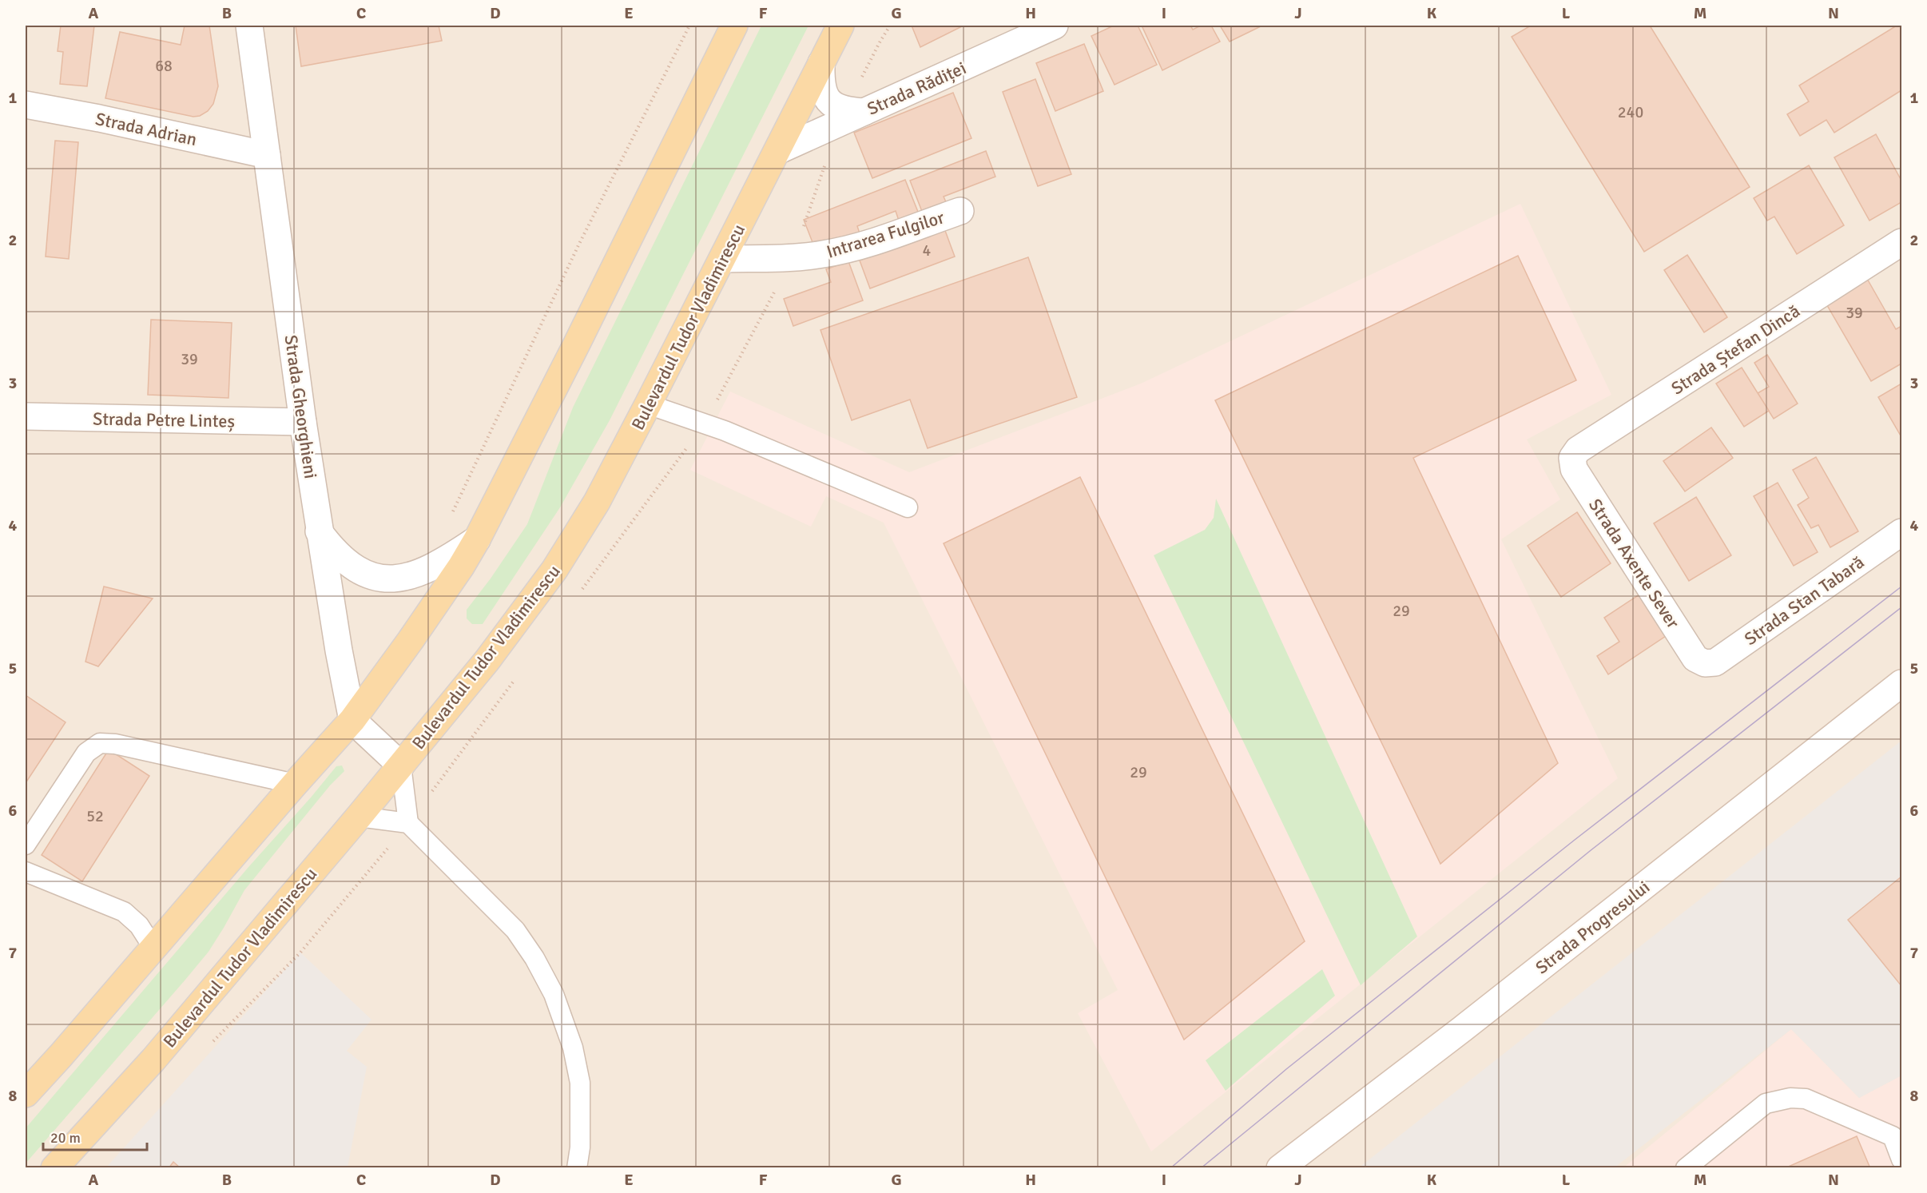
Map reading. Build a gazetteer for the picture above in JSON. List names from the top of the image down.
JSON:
{
  "streets": {
    "main road": ["Bulevardul Tudor Vladimirescu"],
    "street": [
      "Strada Rădiței",
      "Strada Adrian",
      "Intrarea Fulgilor",
      "Strada Ștefan Dincă",
      "Strada Gheorghieni",
      "Strada Petre Linteș",
      "Strada Axente Sever",
      "Strada Stan Tabară",
      "Strada Progresului"
    ]
  },
  "crossings": [
    ["Strada Rădiței", "Bulevardul Tudor Vladimirescu"],
    ["Strada Adrian", "Strada Gheorghieni"],
    ["Intrarea Fulgilor", "Bulevardul Tudor Vladimirescu"],
    ["Strada Ștefan Dincă", "Strada Axente Sever"],
    ["Strada Gheorghieni", "Strada Petre Linteș"],
    ["Strada Axente Sever", "Strada Stan Tabară"]
  ],
  "house_numbers": [
    "68",
    "240",
    "4",
    "39",
    "39",
    "29",
    "29",
    "52"
  ],
  "scale_bar": "20 m",
  "grid": {
    "columns": [
      "A",
      "B",
      "C",
      "D",
      "E",
      "F",
      "G",
      "H",
      "I",
      "J",
      "K",
      "L",
      "M",
      "N"
    ],
    "rows": [
      "1",
      "2",
      "3",
      "4",
      "5",
      "6",
      "7",
      "8"
    ]
  }
}
